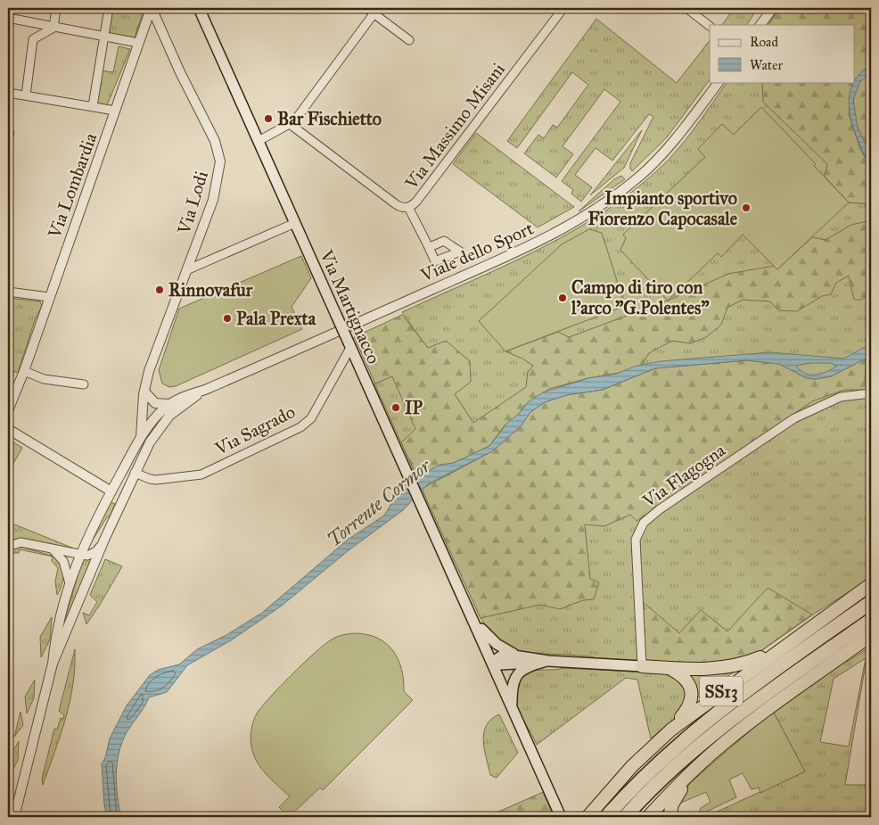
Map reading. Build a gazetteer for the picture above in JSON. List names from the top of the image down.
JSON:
{
  "streets": {
    "highway": ["SS13"],
    "main road": ["Via Martignacco"],
    "street": [
      "Via Massimo Misani",
      "Via Lombardia",
      "Via Lodi",
      "Viale dello Sport",
      "Via Sagrado",
      "Via Flagogna"
    ]
  },
  "crossings": [
    ["Via Lombardia", "Via Lodi"],
    ["Via Lodi", "Viale dello Sport"],
    ["Viale dello Sport", "Via Sagrado"],
    ["Via Martignacco", "Via Sagrado"],
    ["Via Martignacco", "Via Flagogna"]
  ],
  "water": ["Torrente Cormor"],
  "places": [
    "Bar Fischietto",
    "Impianto sportivo Fiorenzo Capocasale",
    "Rinnovafur",
    "Campo di tiro con l'arco \"G.Polentes\"",
    "Pala Prexta",
    "IP"
  ],
  "legend": ["Road", "Water"]
}
